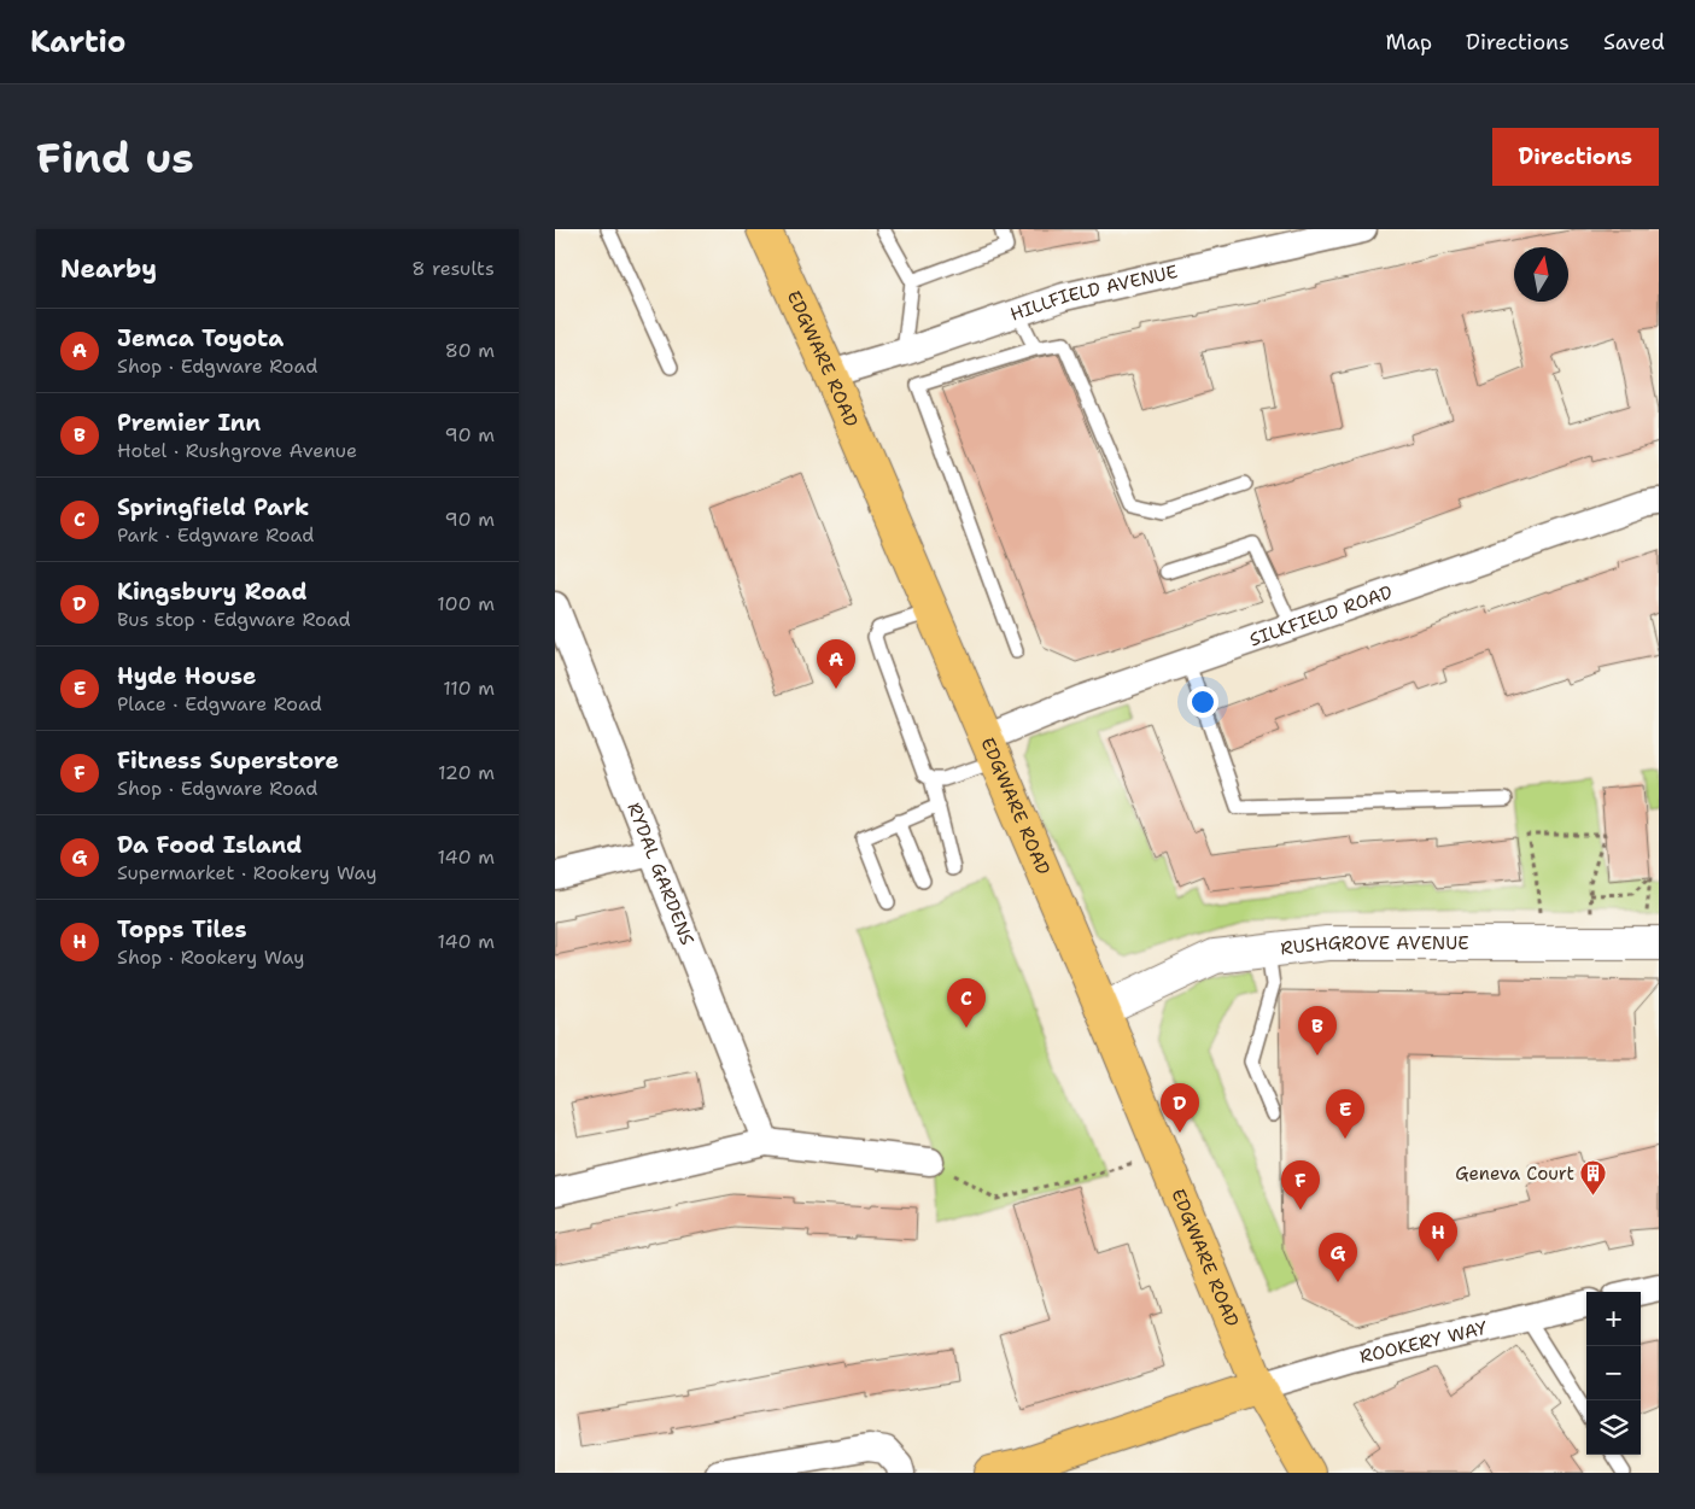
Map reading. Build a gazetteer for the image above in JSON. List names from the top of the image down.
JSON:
{
  "streets": {
    "main road": ["EDGWARE ROAD"],
    "street": [
      "HILLFIELD AVENUE",
      "SILKFIELD ROAD",
      "RYDAL GARDENS",
      "RUSHGROVE AVENUE",
      "ROOKERY WAY"
    ]
  },
  "crossings": [
    ["HILLFIELD AVENUE", "EDGWARE ROAD"],
    ["EDGWARE ROAD", "SILKFIELD ROAD"],
    ["EDGWARE ROAD", "RUSHGROVE AVENUE"],
    ["EDGWARE ROAD", "ROOKERY WAY"]
  ],
  "places": {
    "building": ["Geneva Court"]
  },
  "north": "top",
  "page": {
    "header": "Kartio",
    "nav": ["Map", "Directions", "Saved"],
    "buttons": "Directions",
    "title": "Find us",
    "heading": ["Nearby", "8 results"],
    "list": [
      {
        "mark": "A",
        "name": "Jemca Toyota",
        "note": "Shop · Edgware Road",
        "value": "80 m"
      },
      {
        "mark": "B",
        "name": "Premier Inn",
        "note": "Hotel · Rushgrove Avenue",
        "value": "90 m"
      },
      {
        "mark": "C",
        "name": "Springfield Park",
        "note": "Park · Edgware Road",
        "value": "90 m"
      },
      {
        "mark": "D",
        "name": "Kingsbury Road",
        "note": "Bus stop · Edgware Road",
        "value": "100 m"
      },
      {
        "mark": "E",
        "name": "Hyde House",
        "note": "Place · Edgware Road",
        "value": "110 m"
      },
      {
        "mark": "F",
        "name": "Fitness Superstore",
        "note": "Shop · Edgware Road",
        "value": "120 m"
      },
      {
        "mark": "G",
        "name": "Da Food Island",
        "note": "Supermarket · Rookery Way",
        "value": "140 m"
      },
      {
        "mark": "H",
        "name": "Topps Tiles",
        "note": "Shop · Rookery Way",
        "value": "140 m"
      }
    ],
    "pins": [
      "A",
      "C",
      "B",
      "D",
      "E",
      "F",
      "H",
      "G"
    ],
    "map_buttons": ["+", "−"]
  }
}
